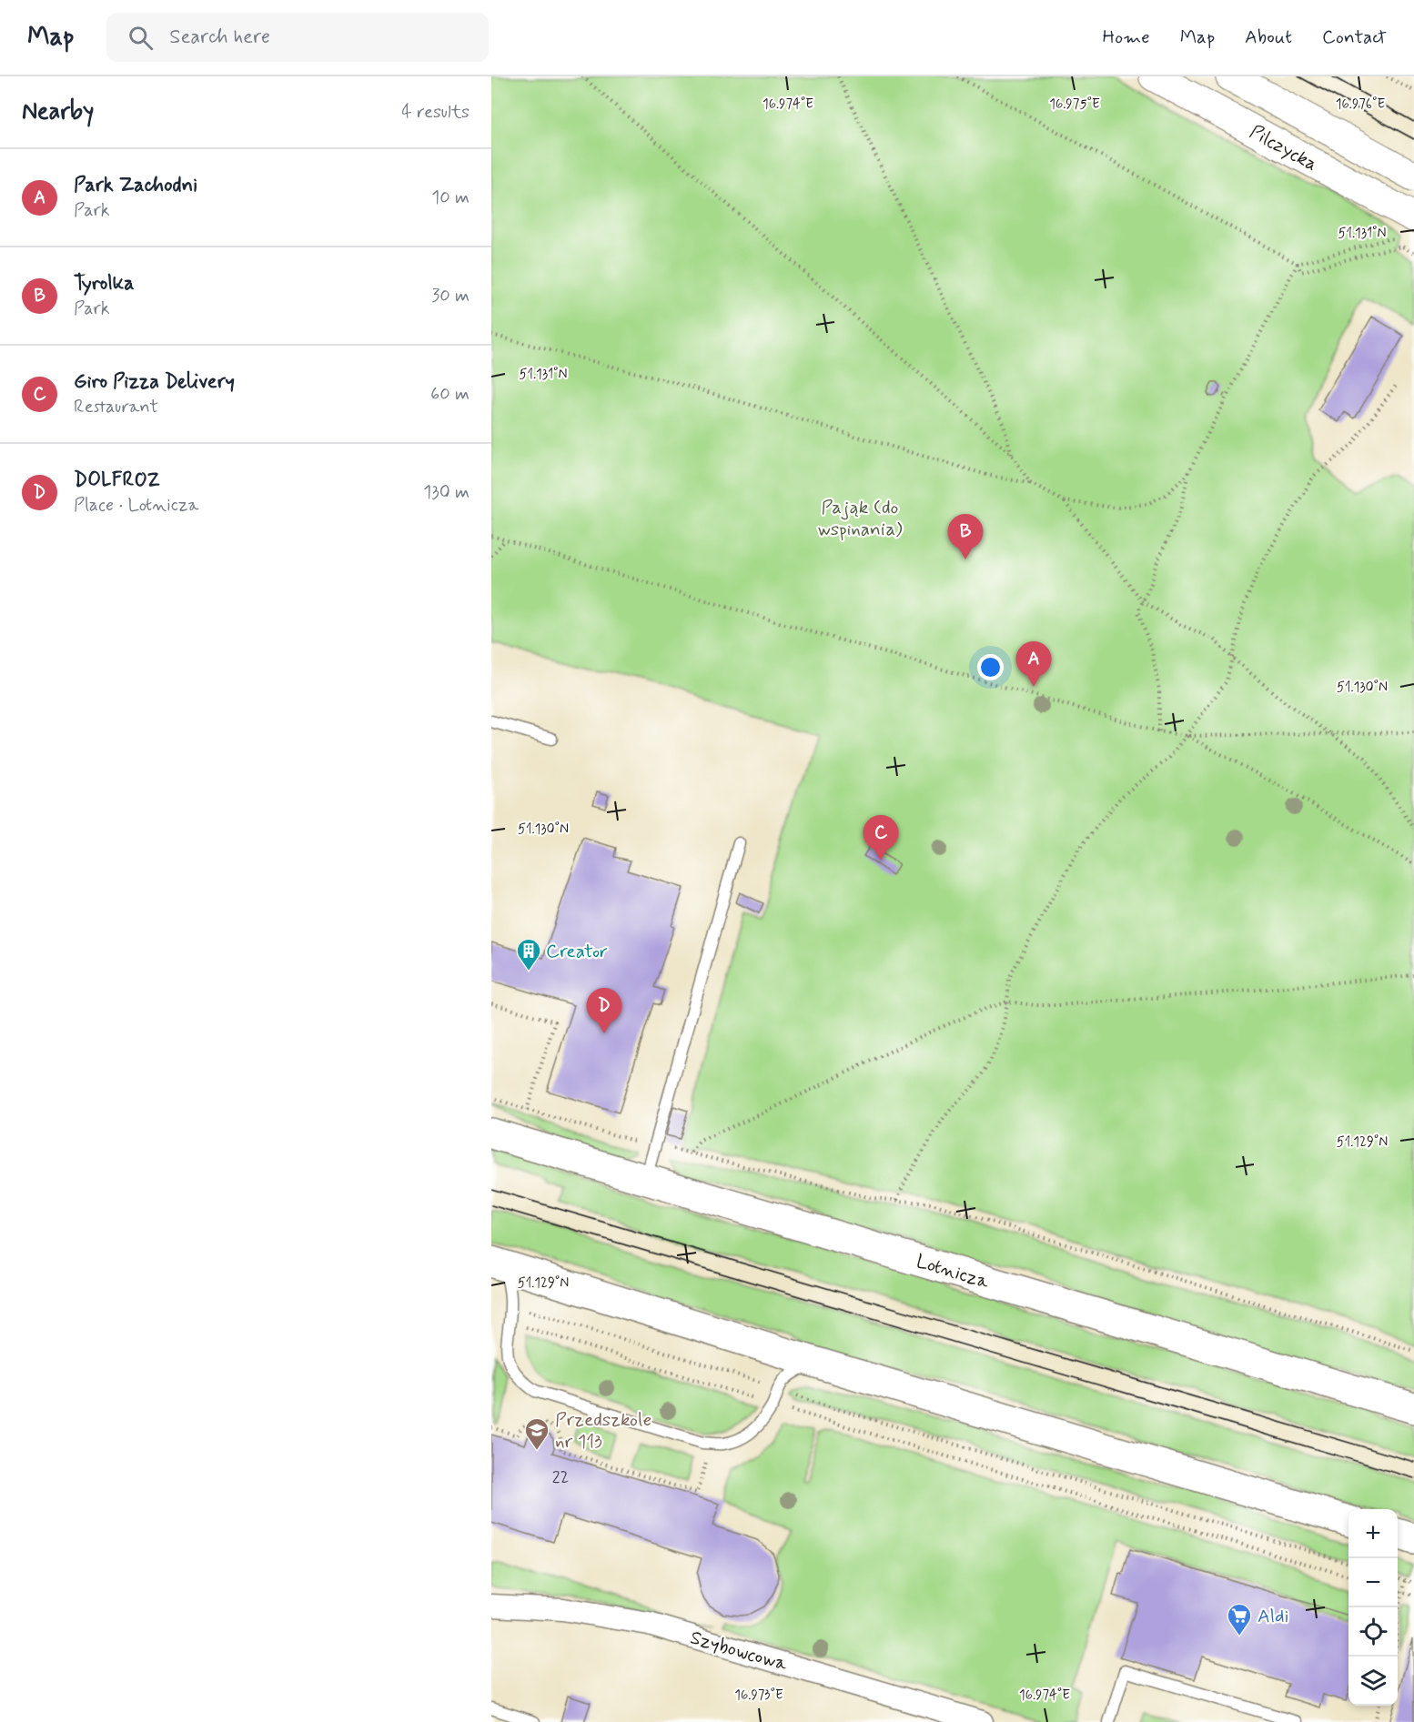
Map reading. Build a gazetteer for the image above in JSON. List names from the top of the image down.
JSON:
{
  "streets": {
    "main road": ["Lotnicza"],
    "street": ["Pilczycka", "Szybowcowa"]
  },
  "parks": ["Pająk (do wspinania)"],
  "places": {
    "building": ["Creator"],
    "school or university": ["Przedszkole nr 113"],
    "supermarket": ["Aldi"]
  },
  "house_numbers": ["22"],
  "page": {
    "header": "Map",
    "search": "Search here",
    "nav": [
      "Home",
      "Map",
      "About",
      "Contact"
    ],
    "heading": ["Nearby", "4 results"],
    "list": [
      {
        "mark": "A",
        "name": "Park Zachodni",
        "note": "Park",
        "value": "10 m"
      },
      {
        "mark": "B",
        "name": "Tyrolka",
        "note": "Park",
        "value": "30 m"
      },
      {
        "mark": "C",
        "name": "Giro Pizza Delivery",
        "note": "Restaurant",
        "value": "60 m"
      },
      {
        "mark": "D",
        "name": "DOLFROZ",
        "note": "Place · Lotnicza",
        "value": "130 m"
      }
    ],
    "pins": [
      "B",
      "A",
      "C",
      "D"
    ],
    "map_buttons": ["+", "−"]
  },
  "coordinates": [
    "16.974°E",
    "16.975°E",
    "16.976°E",
    "51.131°N",
    "51.130°N",
    "51.129°N",
    "16.973°E"
  ]
}
